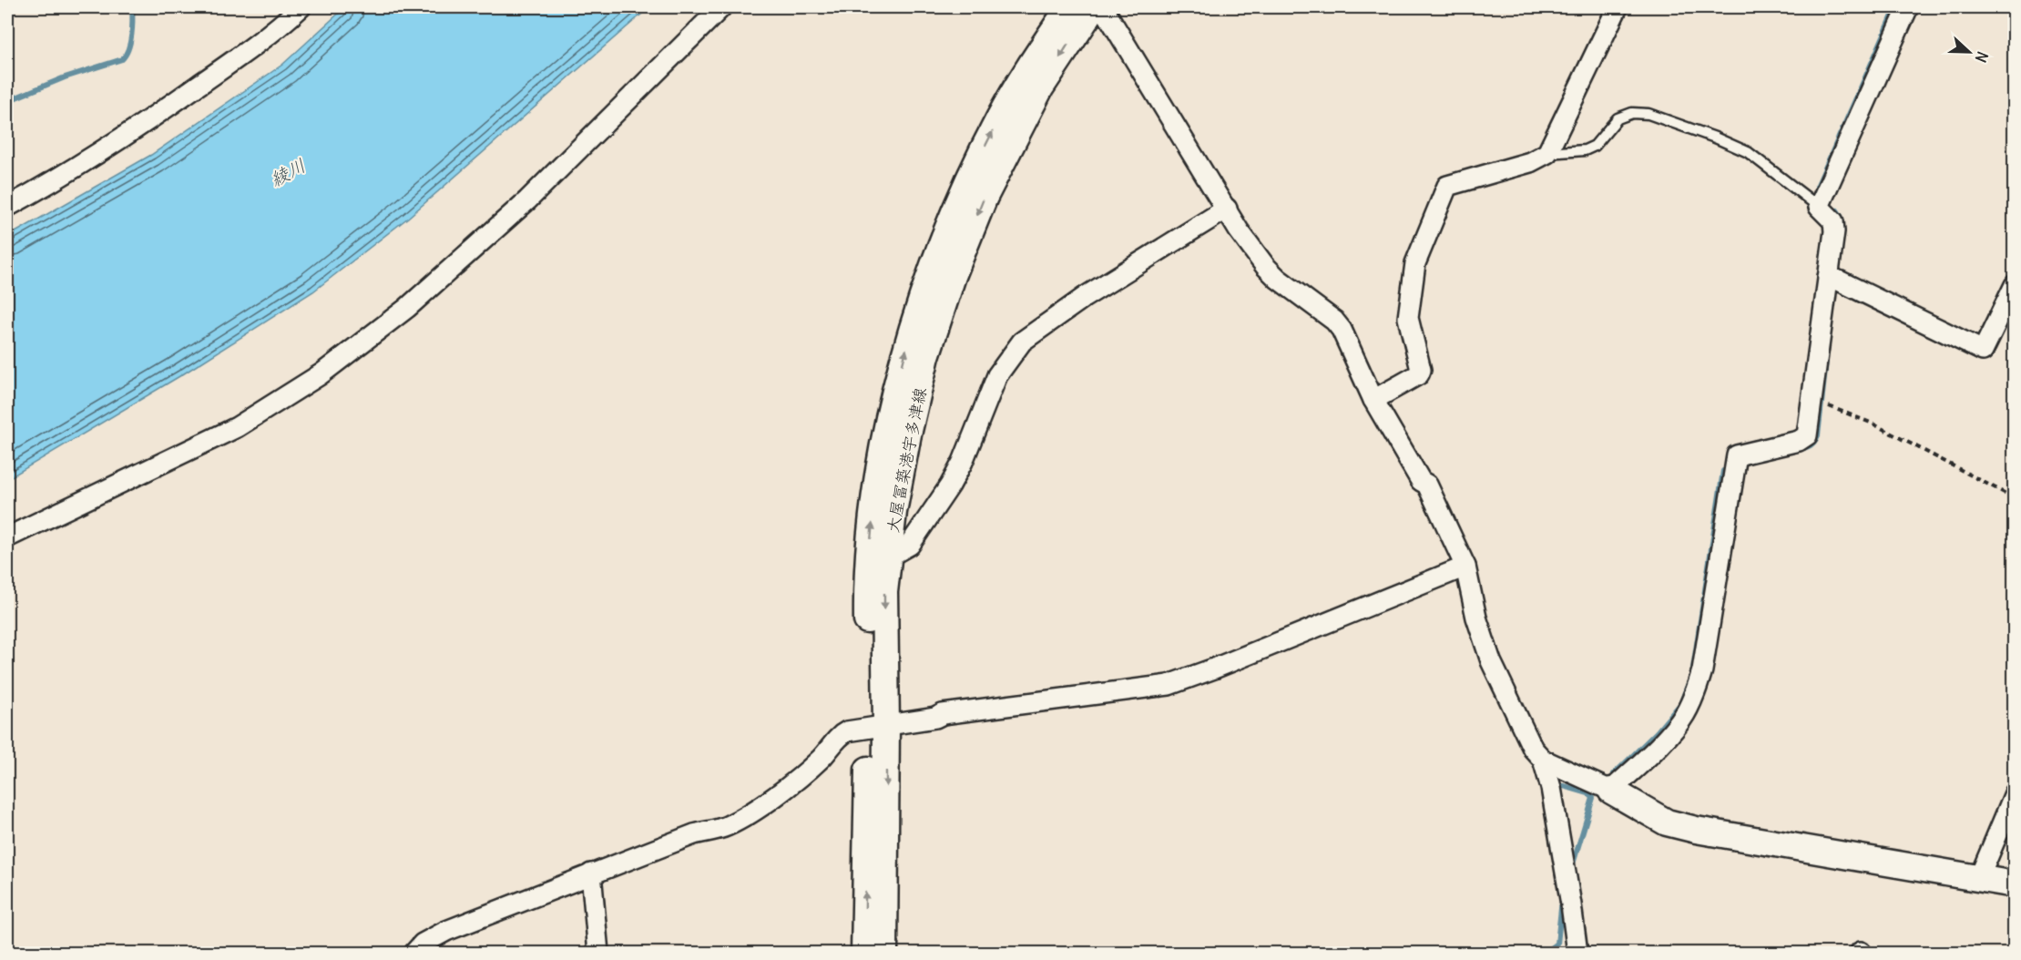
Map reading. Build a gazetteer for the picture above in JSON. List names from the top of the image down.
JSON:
{
  "streets": {
    "main road": ["大屋冨築港宇多津線"]
  },
  "water": ["綾川"],
  "north": "right"
}
